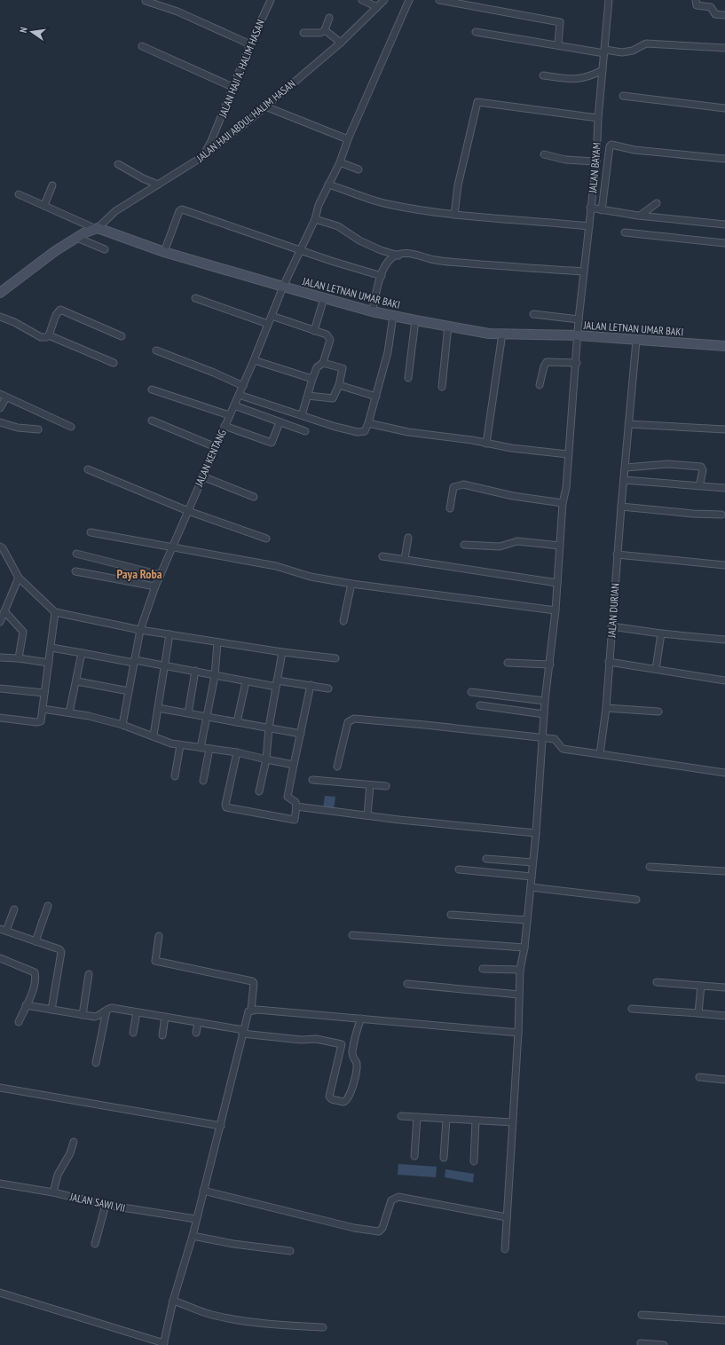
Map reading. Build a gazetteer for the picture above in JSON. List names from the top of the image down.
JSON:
{
  "streets": {
    "street": [
      "JALAN HAJI A. HALIM HASAN",
      "JALAN HAJI ABDUL HALIM HASAN",
      "JALAN BAYAM",
      "JALAN LETNAN UMAR BAKI",
      "JALAN KENTANG",
      "JALAN DURIAN",
      "JALAN SAWI VII"
    ]
  },
  "crossings": [
    ["JALAN HAJI A. HALIM HASAN", "JALAN HAJI ABDUL HALIM HASAN"],
    ["JALAN HAJI ABDUL HALIM HASAN", "JALAN LETNAN UMAR BAKI"],
    ["JALAN BAYAM", "JALAN LETNAN UMAR BAKI"],
    ["JALAN LETNAN UMAR BAKI", "JALAN KENTANG"],
    ["JALAN LETNAN UMAR BAKI", "JALAN DURIAN"]
  ],
  "districts": ["Paya Roba"],
  "north": "left"
}
